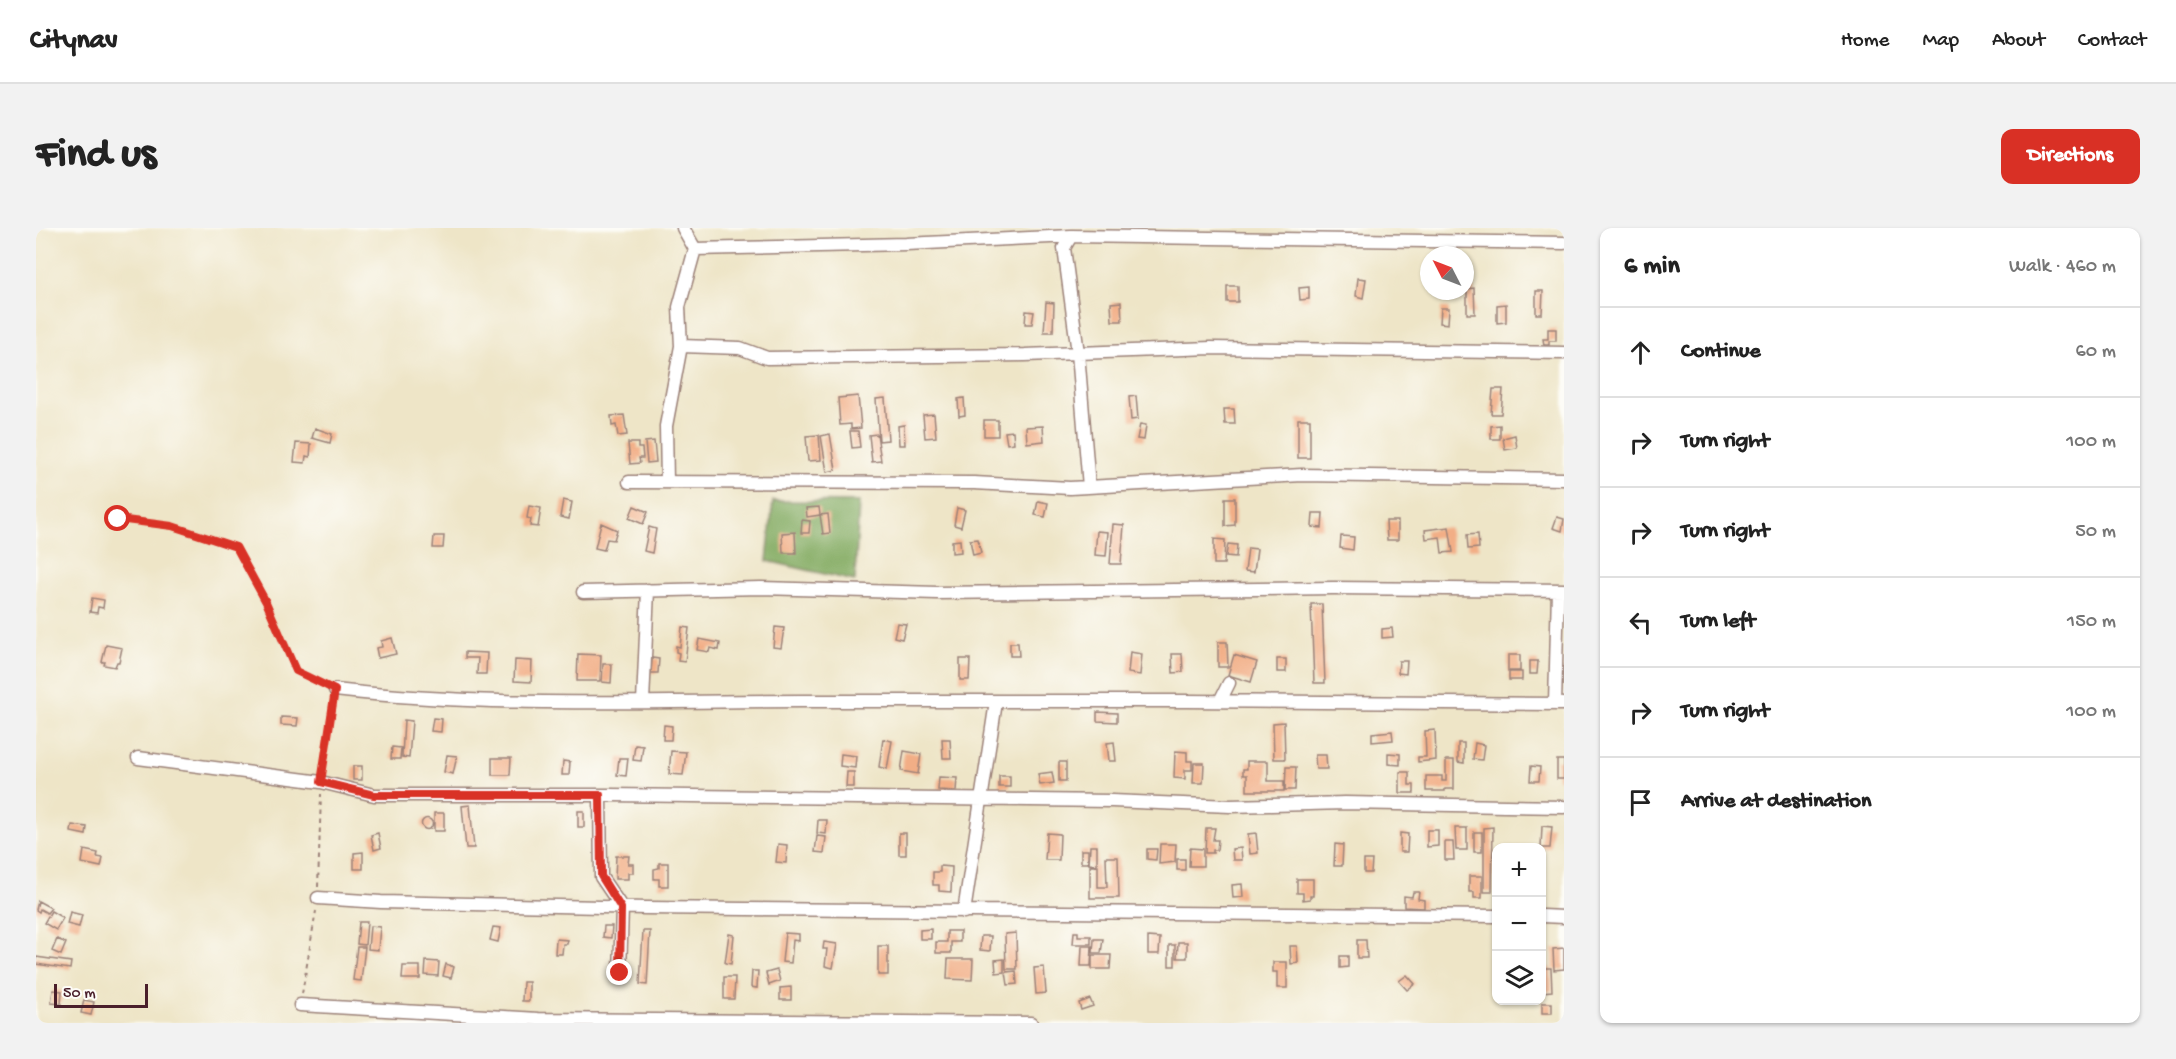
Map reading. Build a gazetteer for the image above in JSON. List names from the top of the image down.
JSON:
{
  "scale_bar": "50 m",
  "north": "top left",
  "page": {
    "header": "Citynav",
    "nav": [
      "Home",
      "Map",
      "About",
      "Contact"
    ],
    "buttons": "Directions",
    "title": "Find us",
    "heading": ["6 min", "Walk · 460 m"],
    "list": [
      ["Continue", "60 m"],
      ["Turn right", "100 m"],
      ["Turn right", "50 m"],
      ["Turn left", "150 m"],
      ["Turn right", "100 m"],
      "Arrive at destination"
    ],
    "map_buttons": ["+", "−"],
    "scale": "50 m"
  }
}
